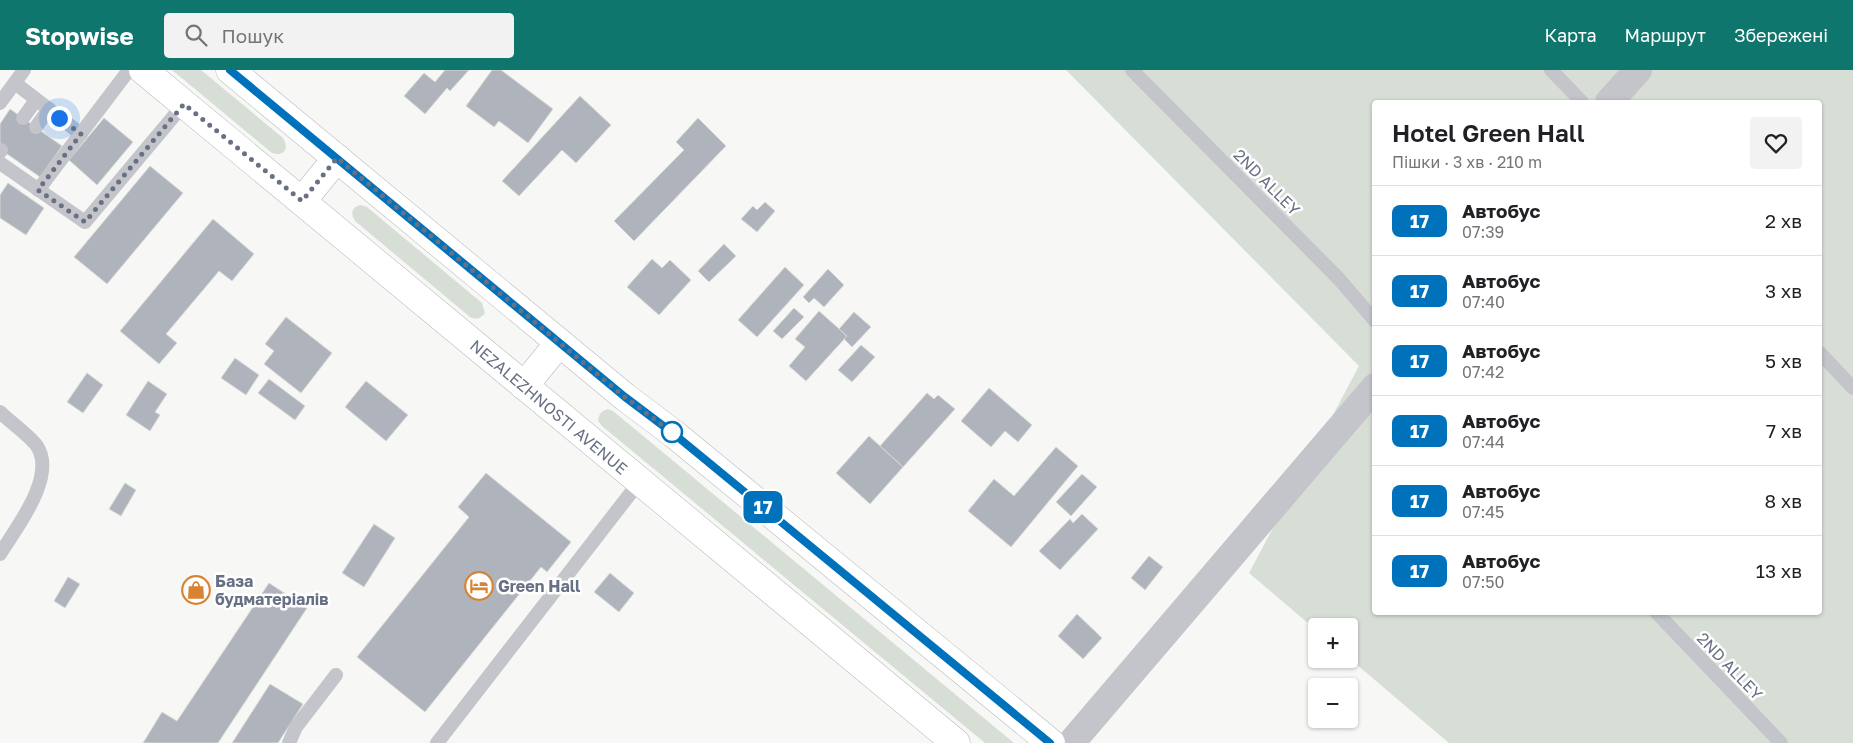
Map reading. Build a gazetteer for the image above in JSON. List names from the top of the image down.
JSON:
{
  "streets": {
    "main road": ["NEZALEZHNOSTI AVENUE"],
    "lane": ["2ND ALLEY"]
  },
  "places": {
    "hotel": ["Green Hall"],
    "shop": ["База будматеріалів"]
  },
  "lines": ["bus line 17"],
  "page": {
    "header": "Stopwise",
    "search": "Пошук",
    "nav": ["Карта", "Маршрут", "Збережені"],
    "on_map": "17",
    "heading": ["Hotel Green Hall", "Пішки · 3 хв · 210 m"],
    "list": [
      {
        "mark": "17",
        "name": "Автобус",
        "note": "07:39",
        "value": "2 хв"
      },
      {
        "mark": "17",
        "name": "Автобус",
        "note": "07:40",
        "value": "3 хв"
      },
      {
        "mark": "17",
        "name": "Автобус",
        "note": "07:42",
        "value": "5 хв"
      },
      {
        "mark": "17",
        "name": "Автобус",
        "note": "07:44",
        "value": "7 хв"
      },
      {
        "mark": "17",
        "name": "Автобус",
        "note": "07:45",
        "value": "8 хв"
      },
      {
        "mark": "17",
        "name": "Автобус",
        "note": "07:50",
        "value": "13 хв"
      }
    ],
    "map_buttons": ["+", "−"]
  }
}
